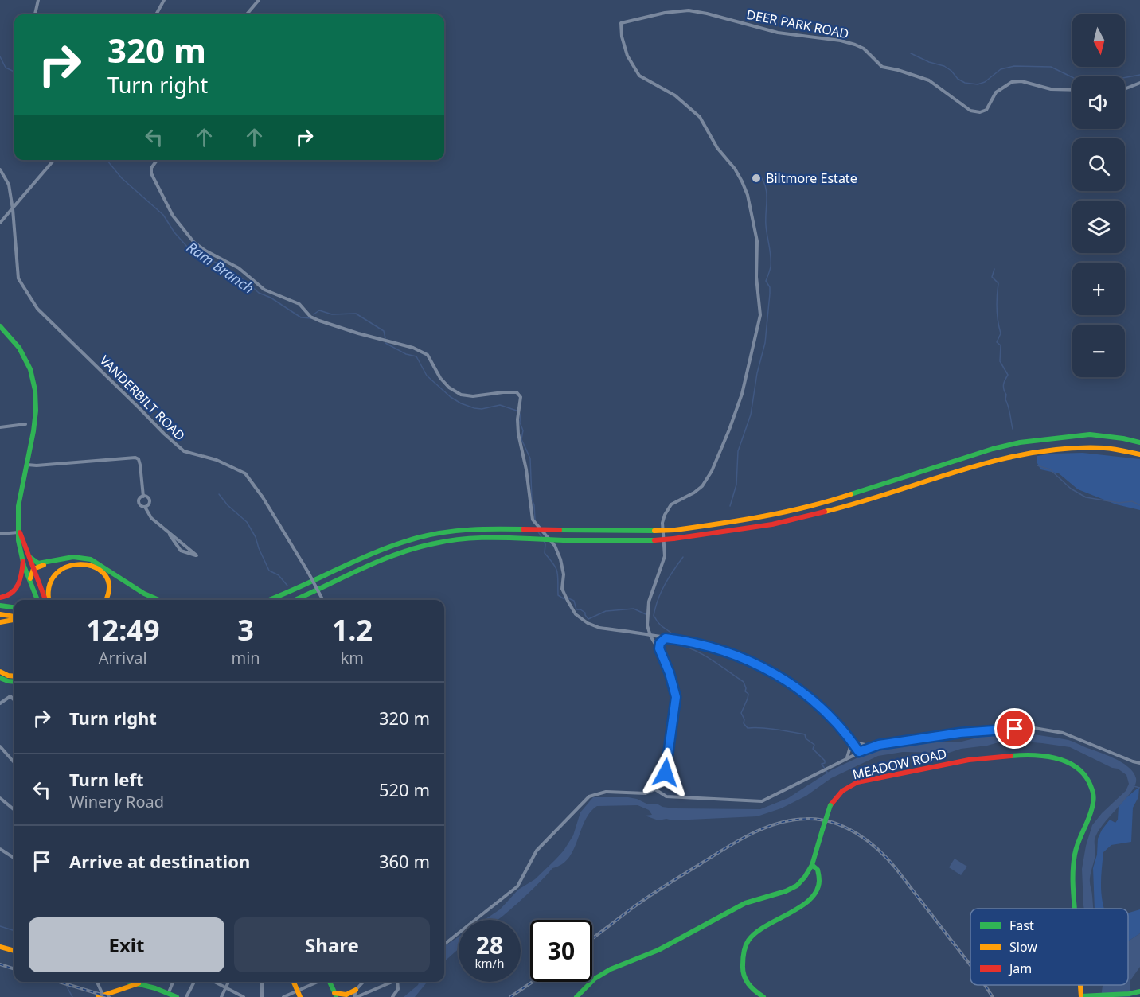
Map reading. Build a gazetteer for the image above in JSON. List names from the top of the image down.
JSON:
{
  "streets": {
    "main road": ["MEADOW ROAD"],
    "street": ["DEER PARK ROAD", "VANDERBILT ROAD"]
  },
  "water": ["Ram Branch"],
  "places": ["Biltmore Estate"],
  "legend": ["Fast", "Slow", "Jam"],
  "north": "bottom",
  "page": {
    "map_buttons": ["+", "−"],
    "turn": ["320 m", "Turn right"],
    "eta": [
      "12:49",
      "Arrival",
      "3",
      "min",
      "1.2",
      "km"
    ],
    "list": [
      {
        "name": "Turn right",
        "value": "320 m"
      },
      {
        "name": "Turn left",
        "note": "Winery Road",
        "value": "520 m"
      },
      {
        "name": "Arrive at destination",
        "value": "360 m"
      }
    ],
    "buttons": ["Exit", "Share"],
    "speed": "28 km/h",
    "limit": "30"
  }
}
